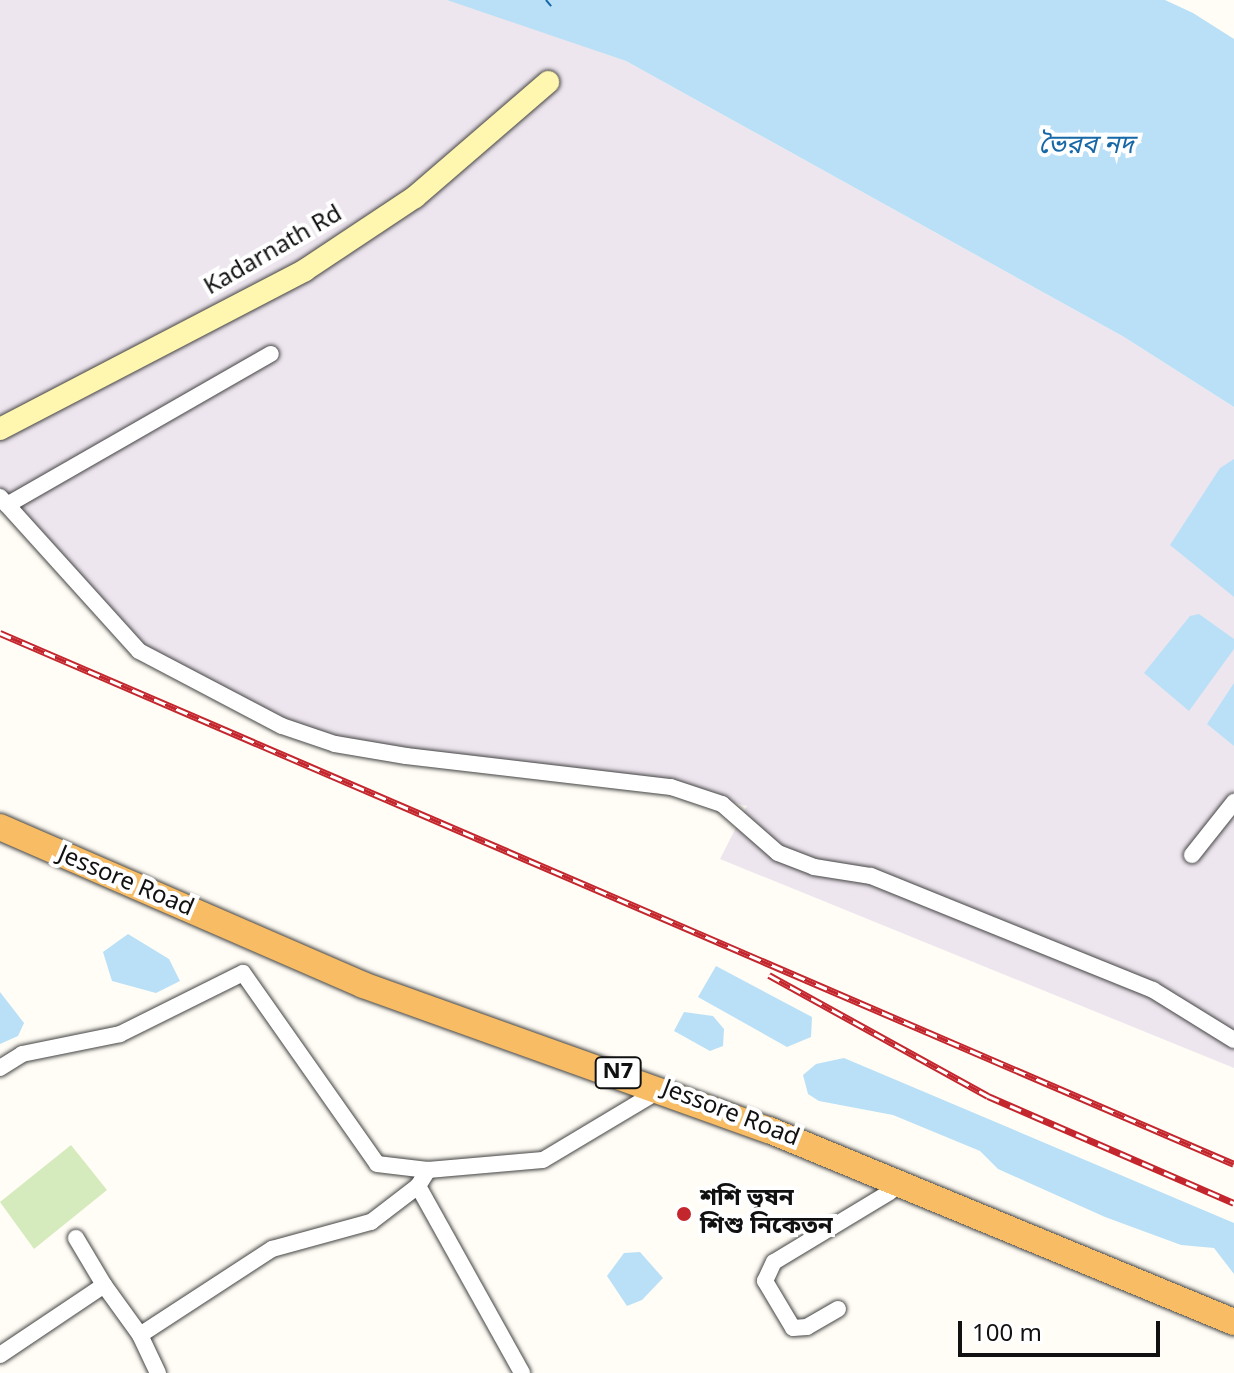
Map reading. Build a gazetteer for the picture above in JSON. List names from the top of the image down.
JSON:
{
  "streets": {
    "highway": ["Jessore Road", "N7"],
    "main road": ["Kadarnath Rd"]
  },
  "water": ["ভৈরব নদ"],
  "places": ["শশি ভূষন শিশু নিকেতন"],
  "scale_bar": "100 m"
}
